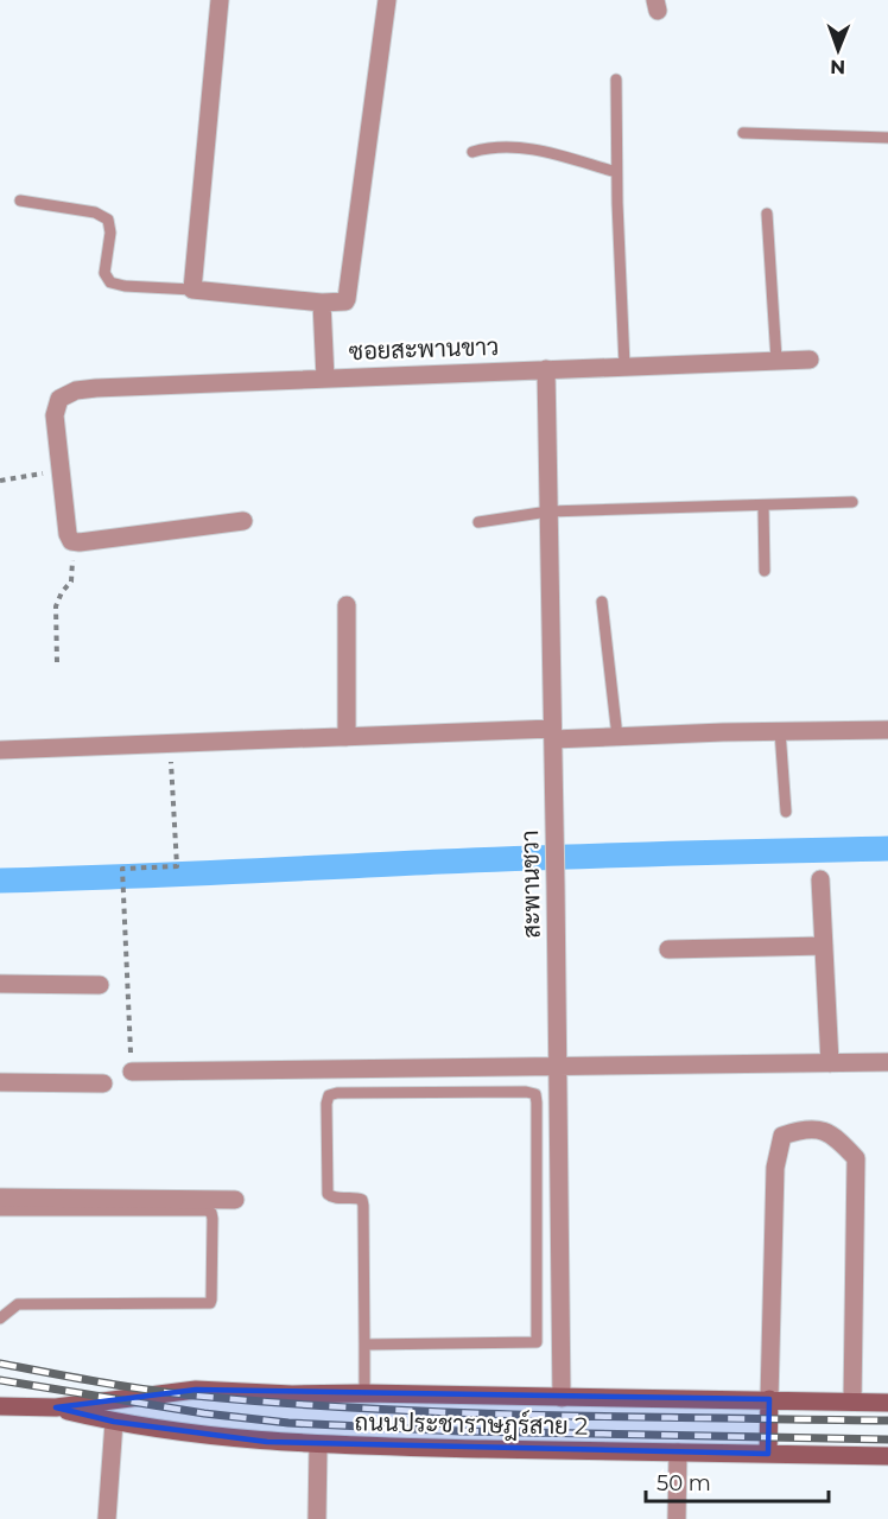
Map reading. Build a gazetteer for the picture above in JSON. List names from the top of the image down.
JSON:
{
  "streets": {
    "main road": ["ถนนประชาราษฎร์สาย 2"],
    "street": ["ซอยสะพานขาว", "สะพานชวา"]
  },
  "crossings": [
    ["ซอยสะพานขาว", "สะพานชวา"],
    ["สะพานชวา", "ถนนประชาราษฎร์สาย 2"]
  ],
  "scale_bar": "50 m",
  "north": "bottom"
}
